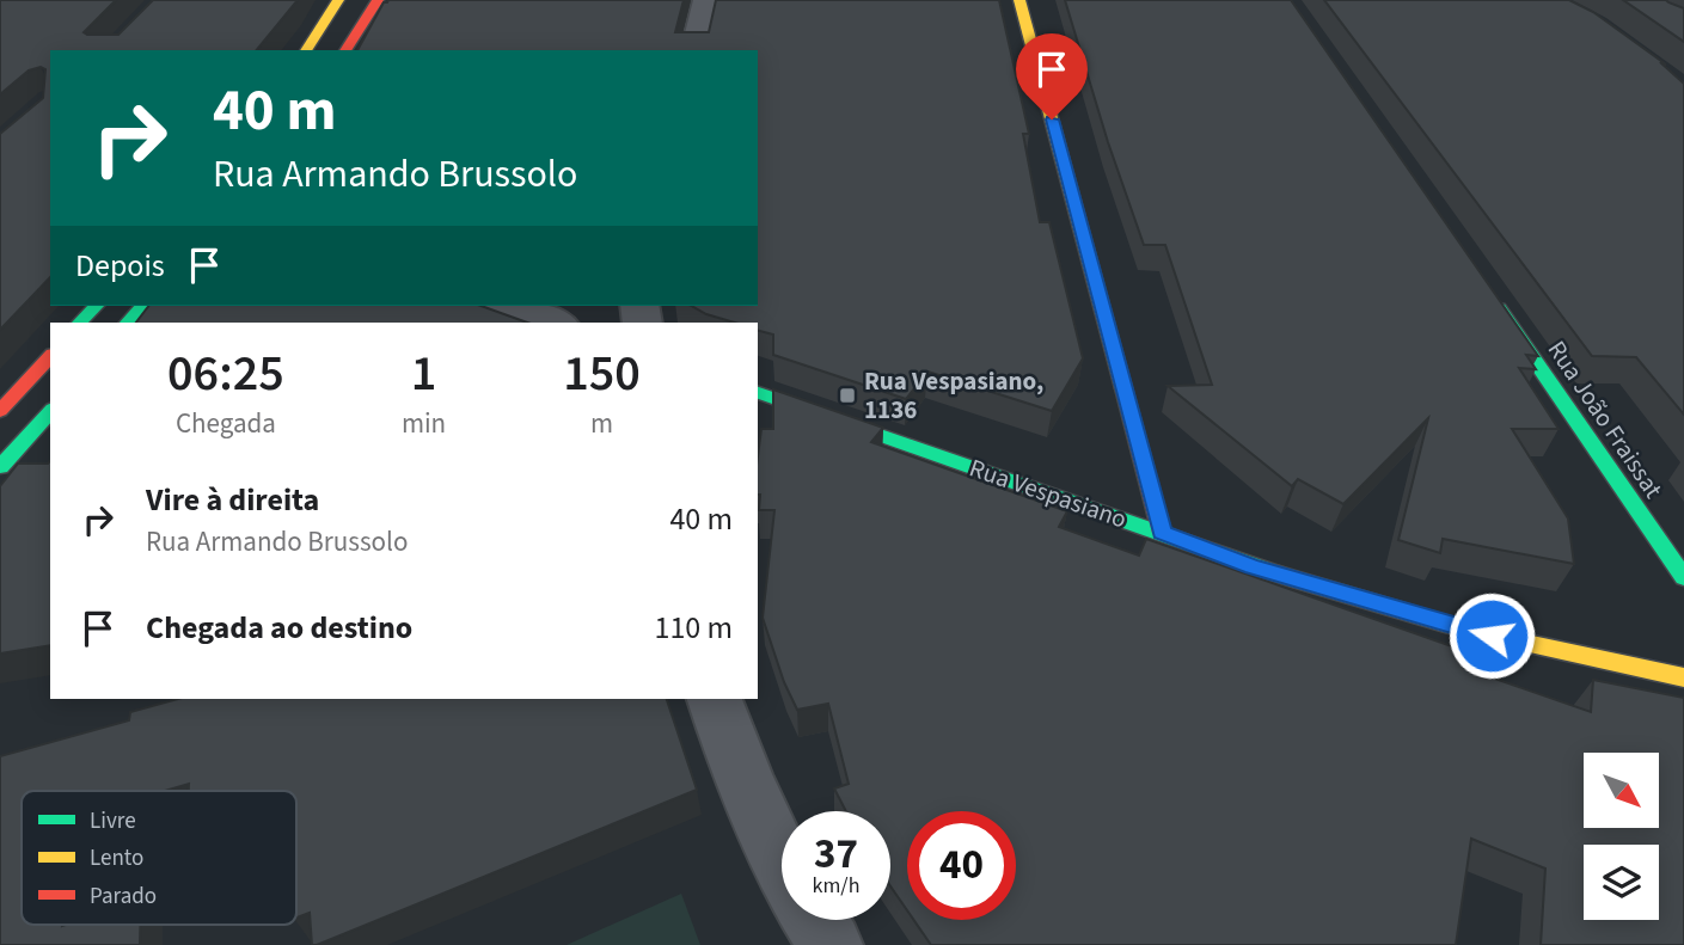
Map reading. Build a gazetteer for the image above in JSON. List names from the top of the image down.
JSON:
{
  "streets": {
    "street": ["Rua João Fraissat", "Rua Vespasiano"]
  },
  "places": {
    "transit": ["Rua Vespasiano, 1136"]
  },
  "legend": ["Livre", "Lento", "Parado"],
  "north": "bottom right",
  "page": {
    "turn": ["40 m", "Rua Armando Brussolo"],
    "then": "Depois",
    "eta": [
      "06:25",
      "Chegada",
      "1",
      "min",
      "150",
      "m"
    ],
    "list": [
      {
        "name": "Vire à direita",
        "note": "Rua Armando Brussolo",
        "value": "40 m"
      },
      {
        "name": "Chegada ao destino",
        "value": "110 m"
      }
    ],
    "speed": "37 km/h",
    "limit": "40"
  }
}
